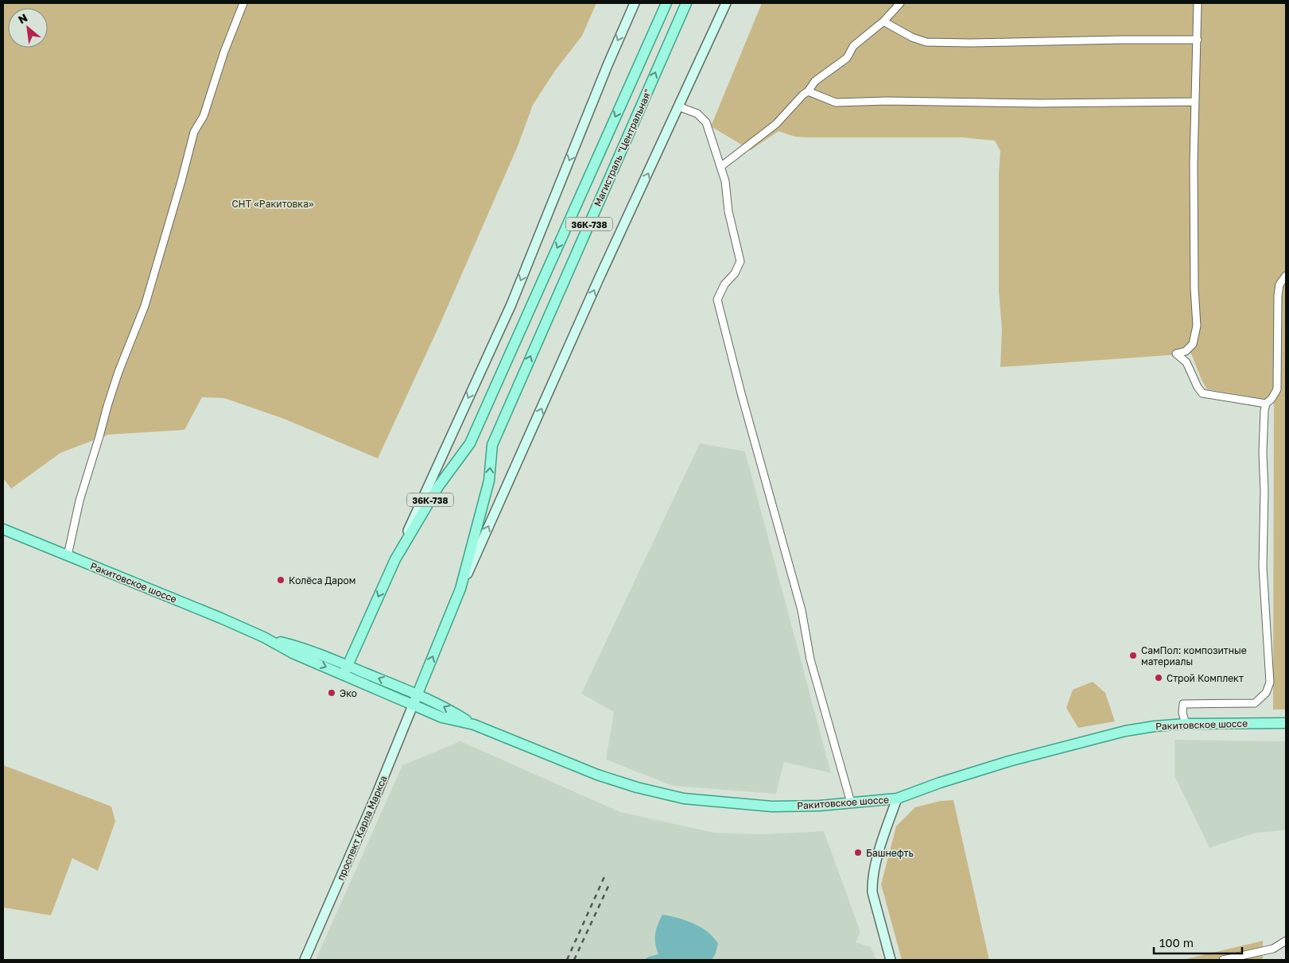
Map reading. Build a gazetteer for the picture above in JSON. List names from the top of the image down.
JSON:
{
  "streets": {
    "main road": [
      "Магистраль \"Центральная\"",
      "36К-738",
      "Ракитовское шоссе",
      "проспект Карла Маркса"
    ]
  },
  "crossings": [
    ["Магистраль \"Центральная\"", "36К-738"],
    ["36К-738", "Ракитовское шоссе"],
    ["36К-738", "проспект Карла Маркса"],
    ["Ракитовское шоссе", "проспект Карла Маркса"]
  ],
  "parks": ["СНТ «Ракитовка»"],
  "places": [
    "Колёса Даром",
    "СамПол: композитные материалы",
    "Строй Комплект",
    "Эко",
    "Башнефть"
  ],
  "scale_bar": "100 m",
  "north": "top left"
}
